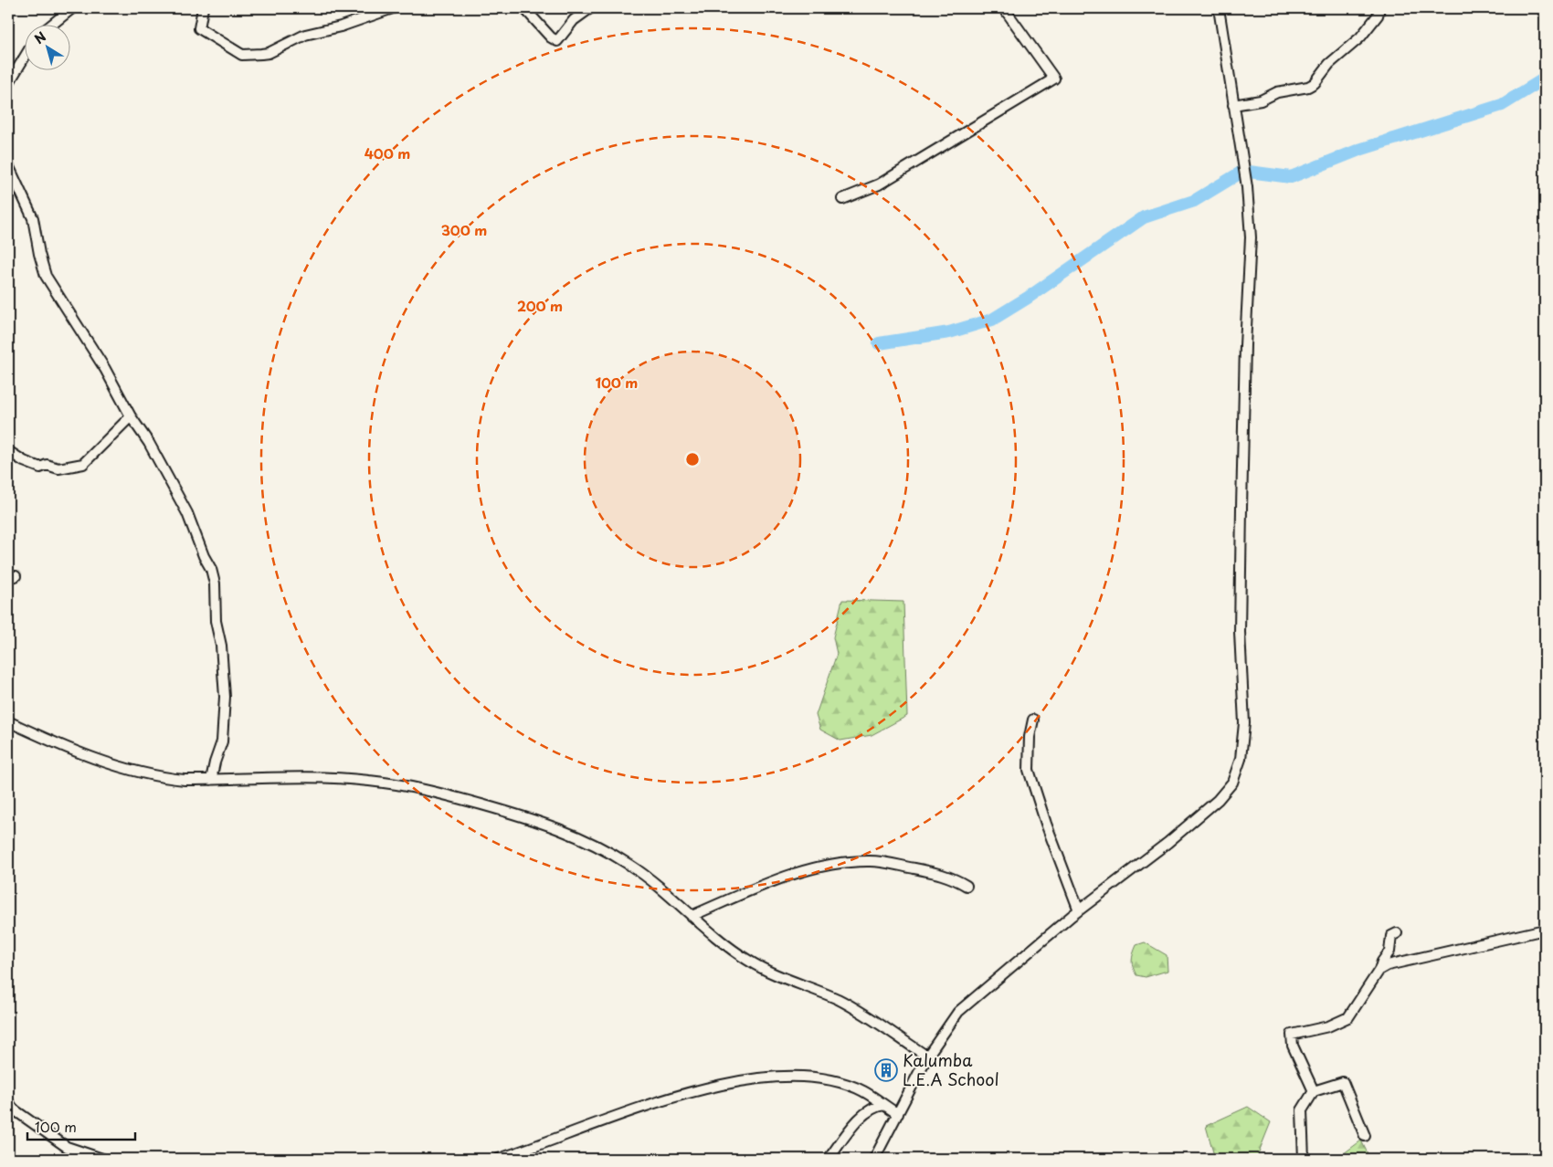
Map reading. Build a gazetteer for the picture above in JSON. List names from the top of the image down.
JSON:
{
  "places": {
    "building": ["Kalumba L.E.A School"]
  },
  "scale_bar": "100 m",
  "north": "top left",
  "rings": [
    "400 m",
    "300 m",
    "200 m",
    "100 m"
  ]
}
